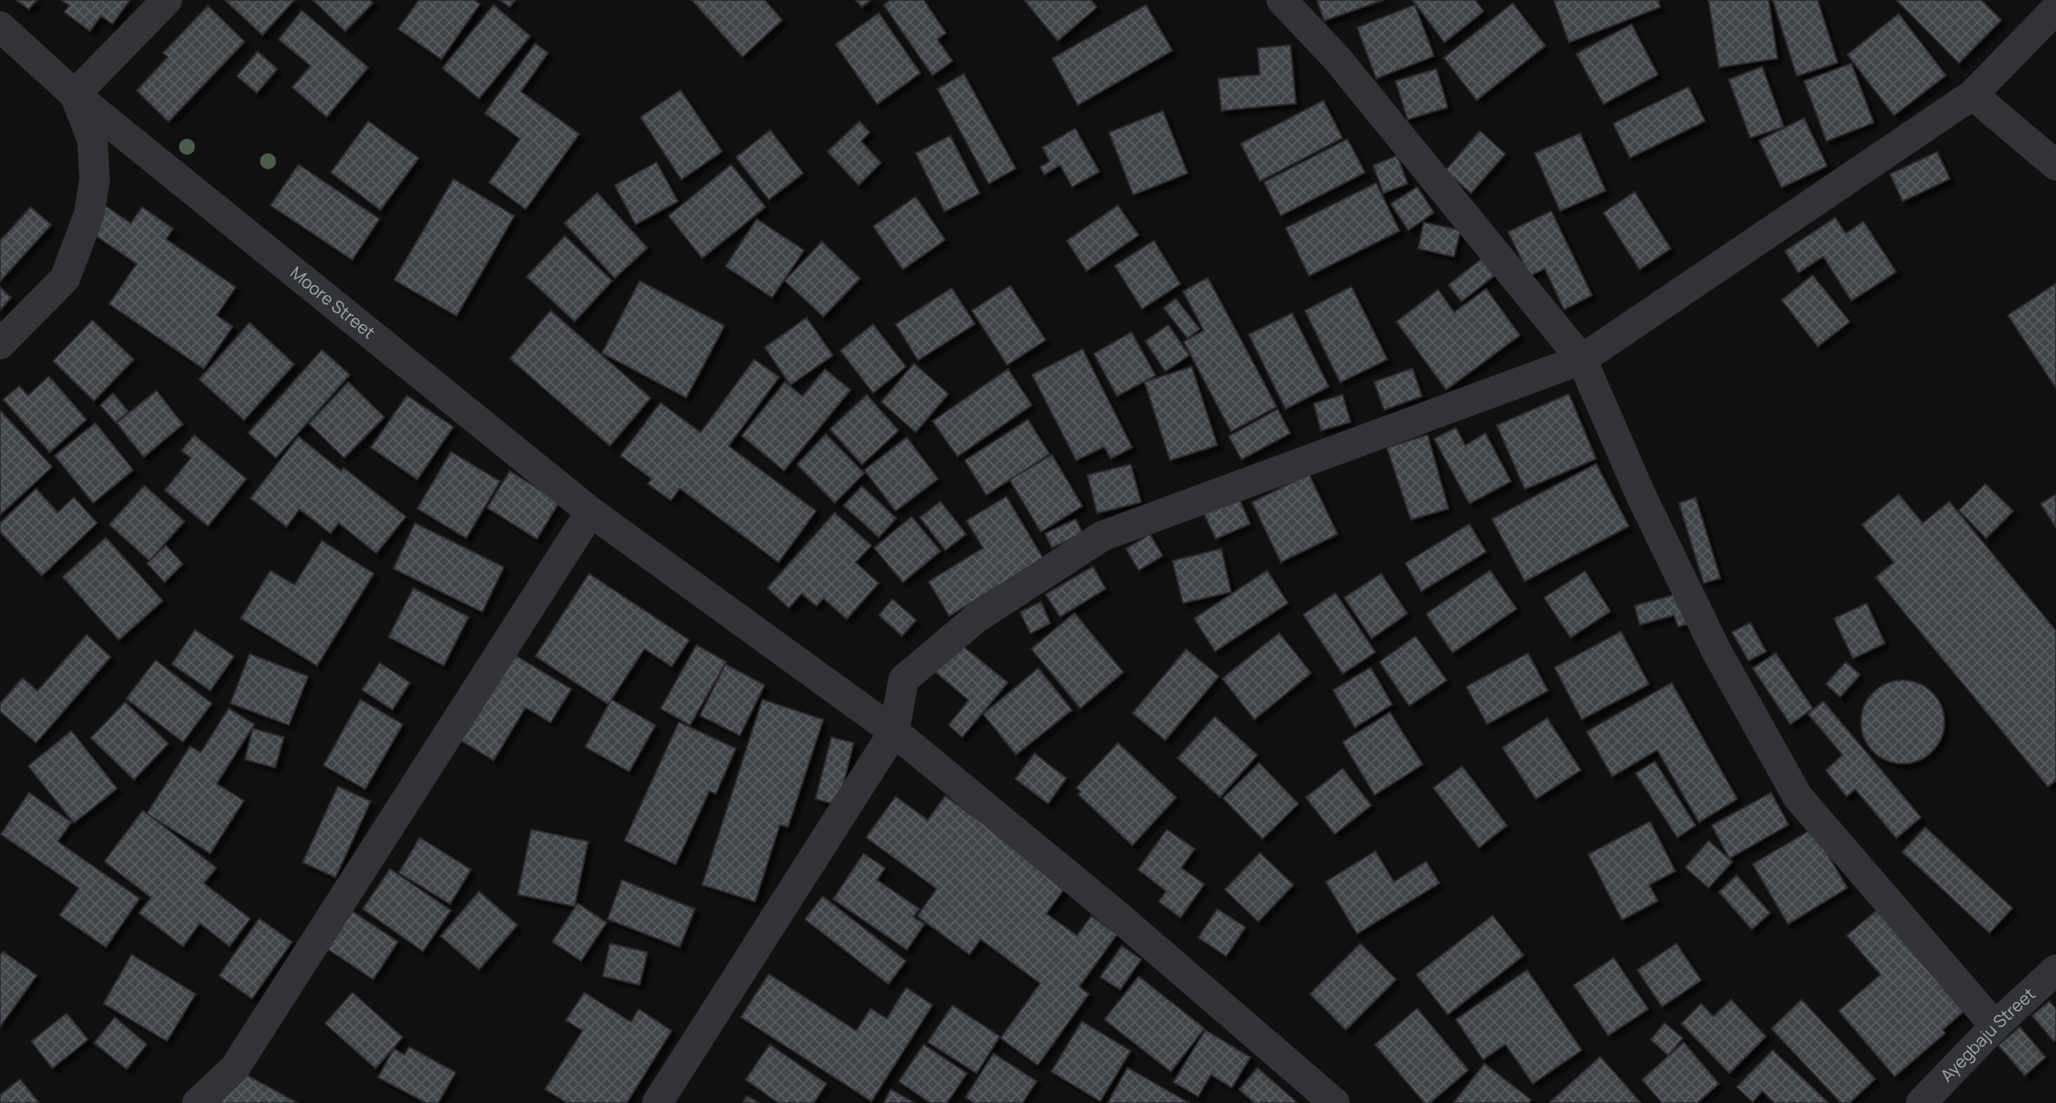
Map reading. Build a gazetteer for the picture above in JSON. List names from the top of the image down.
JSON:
{
  "streets": {
    "street": ["Moore Street", "Ayegbaju Street"]
  }
}
